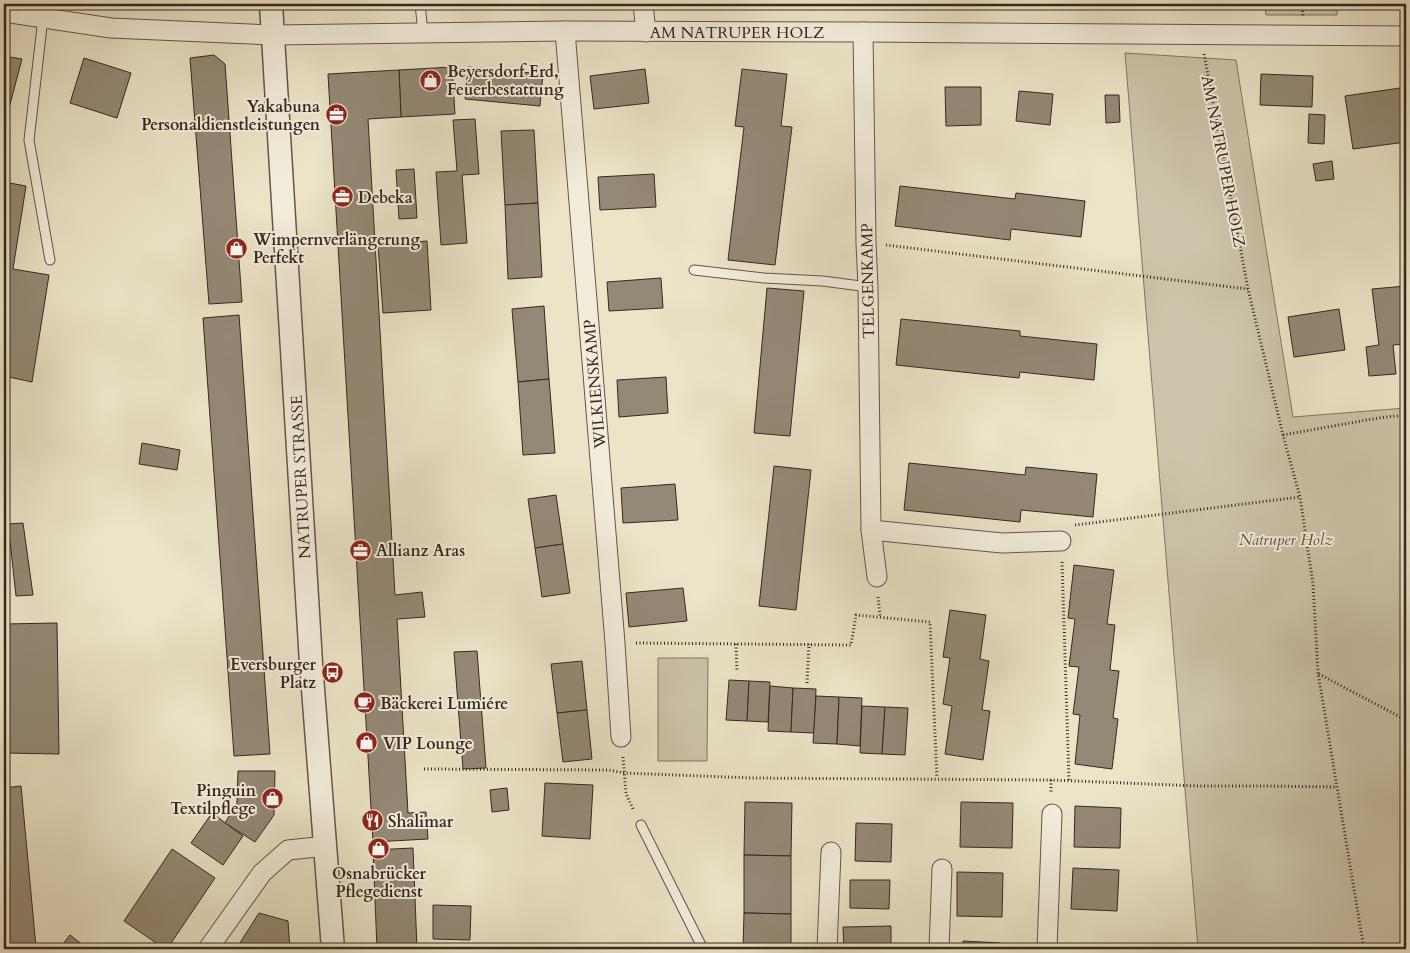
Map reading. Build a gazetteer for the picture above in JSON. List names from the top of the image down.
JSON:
{
  "streets": {
    "street": [
      "AM NATRUPER HOLZ",
      "TELGENKAMP",
      "WILKIENSKAMP",
      "NATRUPER STRASSE"
    ]
  },
  "crossings": [
    ["AM NATRUPER HOLZ", "TELGENKAMP"],
    ["AM NATRUPER HOLZ", "WILKIENSKAMP"],
    ["AM NATRUPER HOLZ", "NATRUPER STRASSE"]
  ],
  "parks": ["Natruper Holz"],
  "places": {
    "shop": [
      "Beyersdorf Erd, Feuerbestattung",
      "Wimpernverlängerung Perfekt",
      "VIP Lounge",
      "Pinguin Textilpflege",
      "Osnabrücker Pflegedienst"
    ],
    "office": ["Yakabuna Personaldienstleistungen", "Debeka", "Allianz Aras"],
    "bus stop": ["Eversburger Platz"],
    "cafe": ["Bäckerei Lumiére"],
    "restaurant": ["Shalimar"]
  }
}
